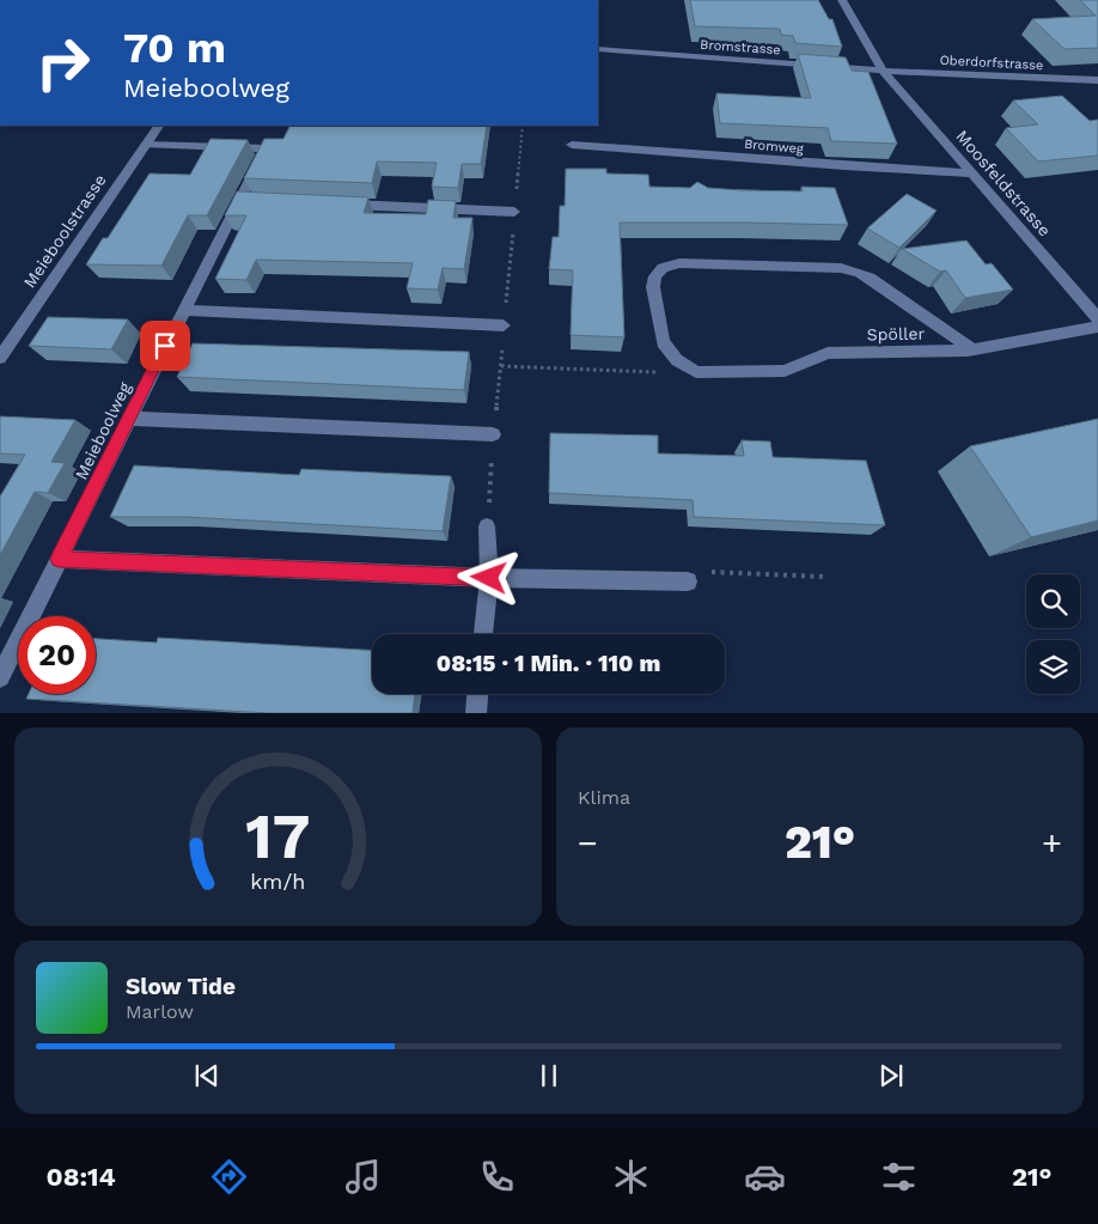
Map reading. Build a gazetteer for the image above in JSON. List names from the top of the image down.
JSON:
{
  "streets": {
    "street": [
      "Bromstrasse",
      "Oberdorfstrasse",
      "Bromweg",
      "Moosfeldstrasse",
      "Meieboolstrasse",
      "Spöller",
      "Meieboolweg"
    ]
  },
  "crossings": [
    ["Bromstrasse", "Oberdorfstrasse"],
    ["Bromstrasse", "Moosfeldstrasse"],
    ["Oberdorfstrasse", "Moosfeldstrasse"],
    ["Bromweg", "Moosfeldstrasse"],
    ["Meieboolstrasse", "Meieboolweg"]
  ],
  "page": {
    "turn": ["70 m", "Meieboolweg"],
    "limit": "20",
    "trip": "08:15 · 1 Min. · 110 m",
    "tile": "Klima",
    "heat": ["−", "21°", "+"],
    "song": ["Slow Tide", "Marlow"],
    "tabs": ["08:14", "21°"],
    "gauge": ["17", "km/h"]
  }
}
